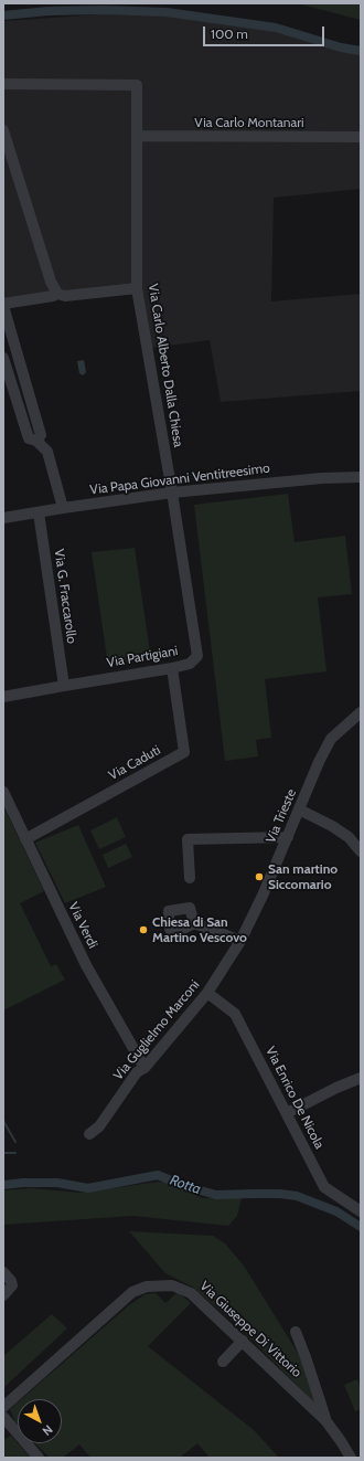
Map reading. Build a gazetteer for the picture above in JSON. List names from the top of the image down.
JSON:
{
  "streets": {
    "street": [
      "Via Carlo Montanari",
      "Via Carlo Alberto Dalla Chiesa",
      "Via Papa Giovanni Ventitreesimo",
      "Via G. Fraccarollo",
      "Via Partigiani",
      "Via Caduti",
      "Via Trieste",
      "Via Verdi",
      "Via Guglielmo Marconi",
      "Via Enrico De Nicola",
      "Via Giuseppe Di Vittorio"
    ]
  },
  "crossings": [
    ["Via Carlo Montanari", "Via Carlo Alberto Dalla Chiesa"],
    ["Via Carlo Alberto Dalla Chiesa", "Via Papa Giovanni Ventitreesimo"],
    ["Via Carlo Alberto Dalla Chiesa", "Via Partigiani"],
    ["Via Papa Giovanni Ventitreesimo", "Via G. Fraccarollo"],
    ["Via Papa Giovanni Ventitreesimo", "Via Partigiani"],
    ["Via G. Fraccarollo", "Via Partigiani"],
    ["Via Partigiani", "Via Caduti"],
    ["Via Caduti", "Via Verdi"],
    ["Via Trieste", "Via Guglielmo Marconi"],
    ["Via Verdi", "Via Guglielmo Marconi"],
    ["Via Guglielmo Marconi", "Via Enrico De Nicola"]
  ],
  "water": ["Rotta"],
  "places": ["San martino Siccomario", "Chiesa di San Martino Vescovo"],
  "scale_bar": "100 m",
  "north": "bottom right"
}
